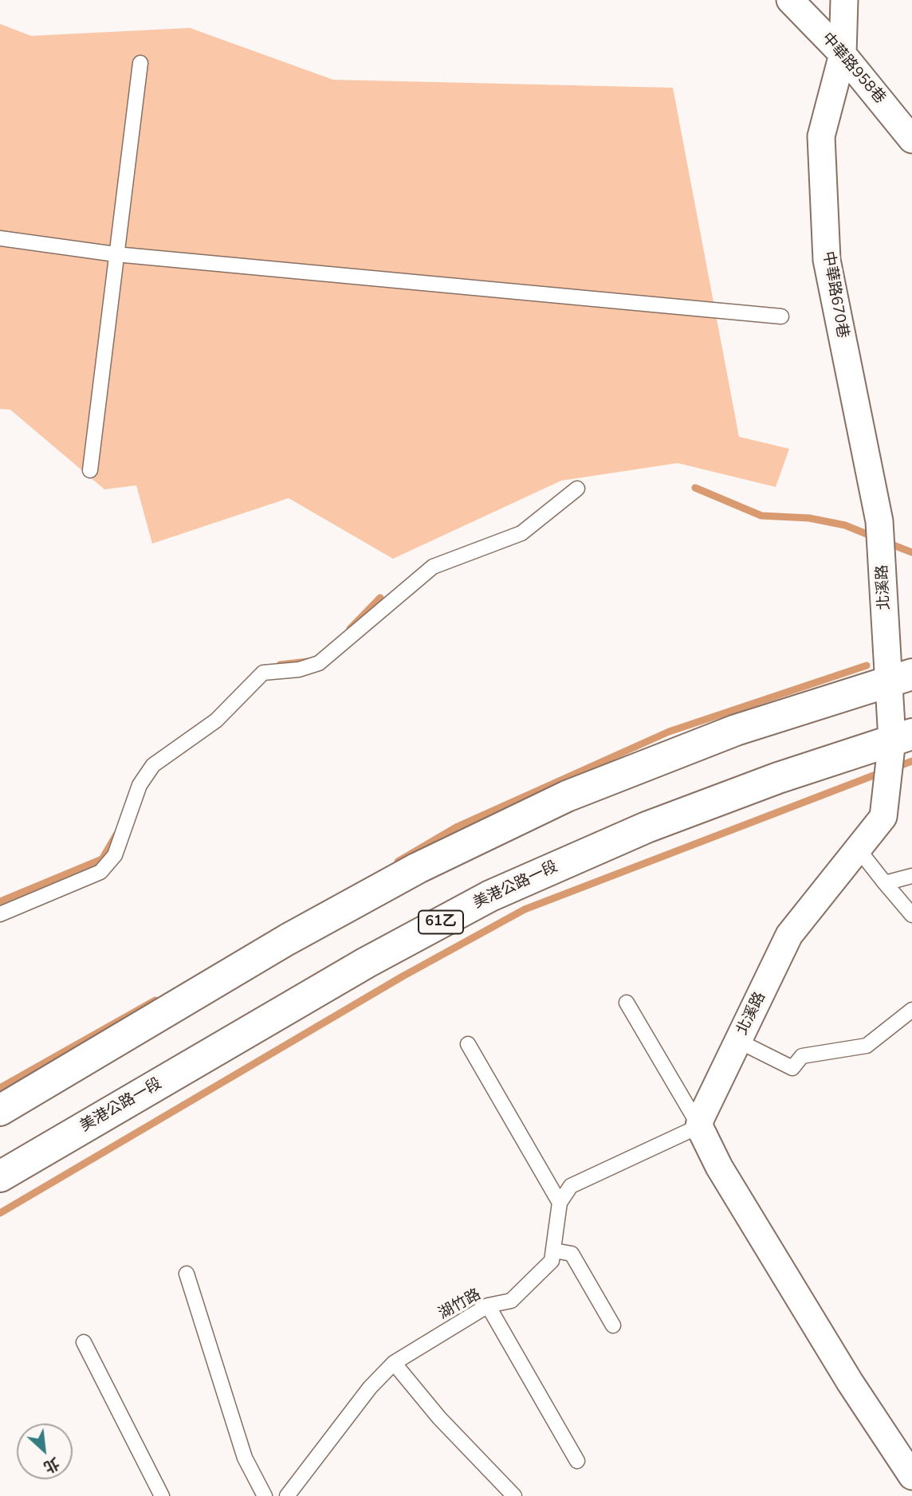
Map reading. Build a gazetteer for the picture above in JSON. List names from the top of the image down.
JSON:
{
  "streets": {
    "main road": ["美港公路一段", "61乙"],
    "street": ["中華路958巷", "中華路670巷", "北溪路"],
    "lane": ["湖竹路"]
  },
  "crossings": [
    ["中華路958巷", "中華路670巷"],
    ["中華路670巷", "北溪路"],
    ["北溪路", "美港公路一段"]
  ],
  "north": "bottom right"
}
